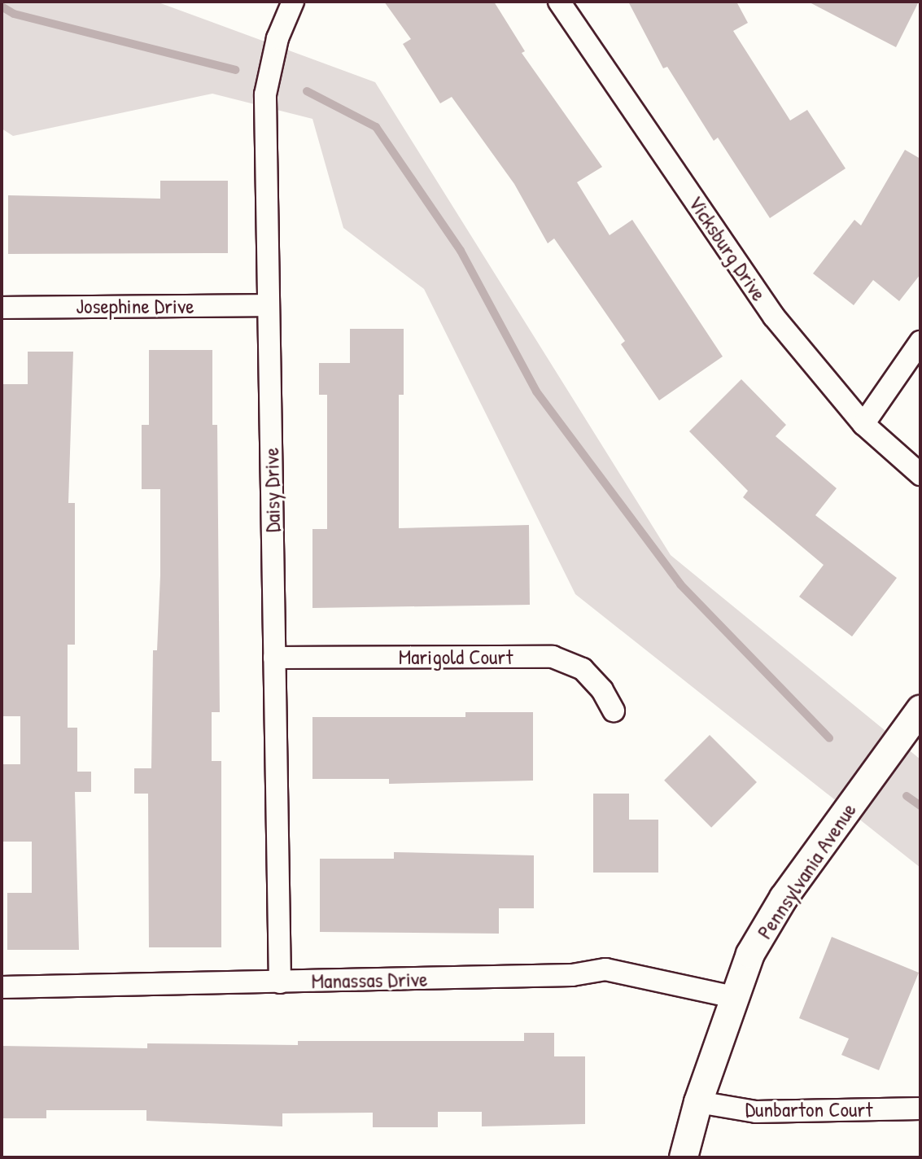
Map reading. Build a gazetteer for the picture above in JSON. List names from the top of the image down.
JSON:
{
  "streets": {
    "street": [
      "Vicksburg Drive",
      "Josephine Drive",
      "Daisy Drive",
      "Marigold Court",
      "Pennsylvania Avenue",
      "Manassas Drive",
      "Dunbarton Court"
    ]
  },
  "crossings": [
    ["Josephine Drive", "Daisy Drive"],
    ["Daisy Drive", "Marigold Court"],
    ["Daisy Drive", "Manassas Drive"],
    ["Pennsylvania Avenue", "Manassas Drive"],
    ["Pennsylvania Avenue", "Dunbarton Court"]
  ]
}
